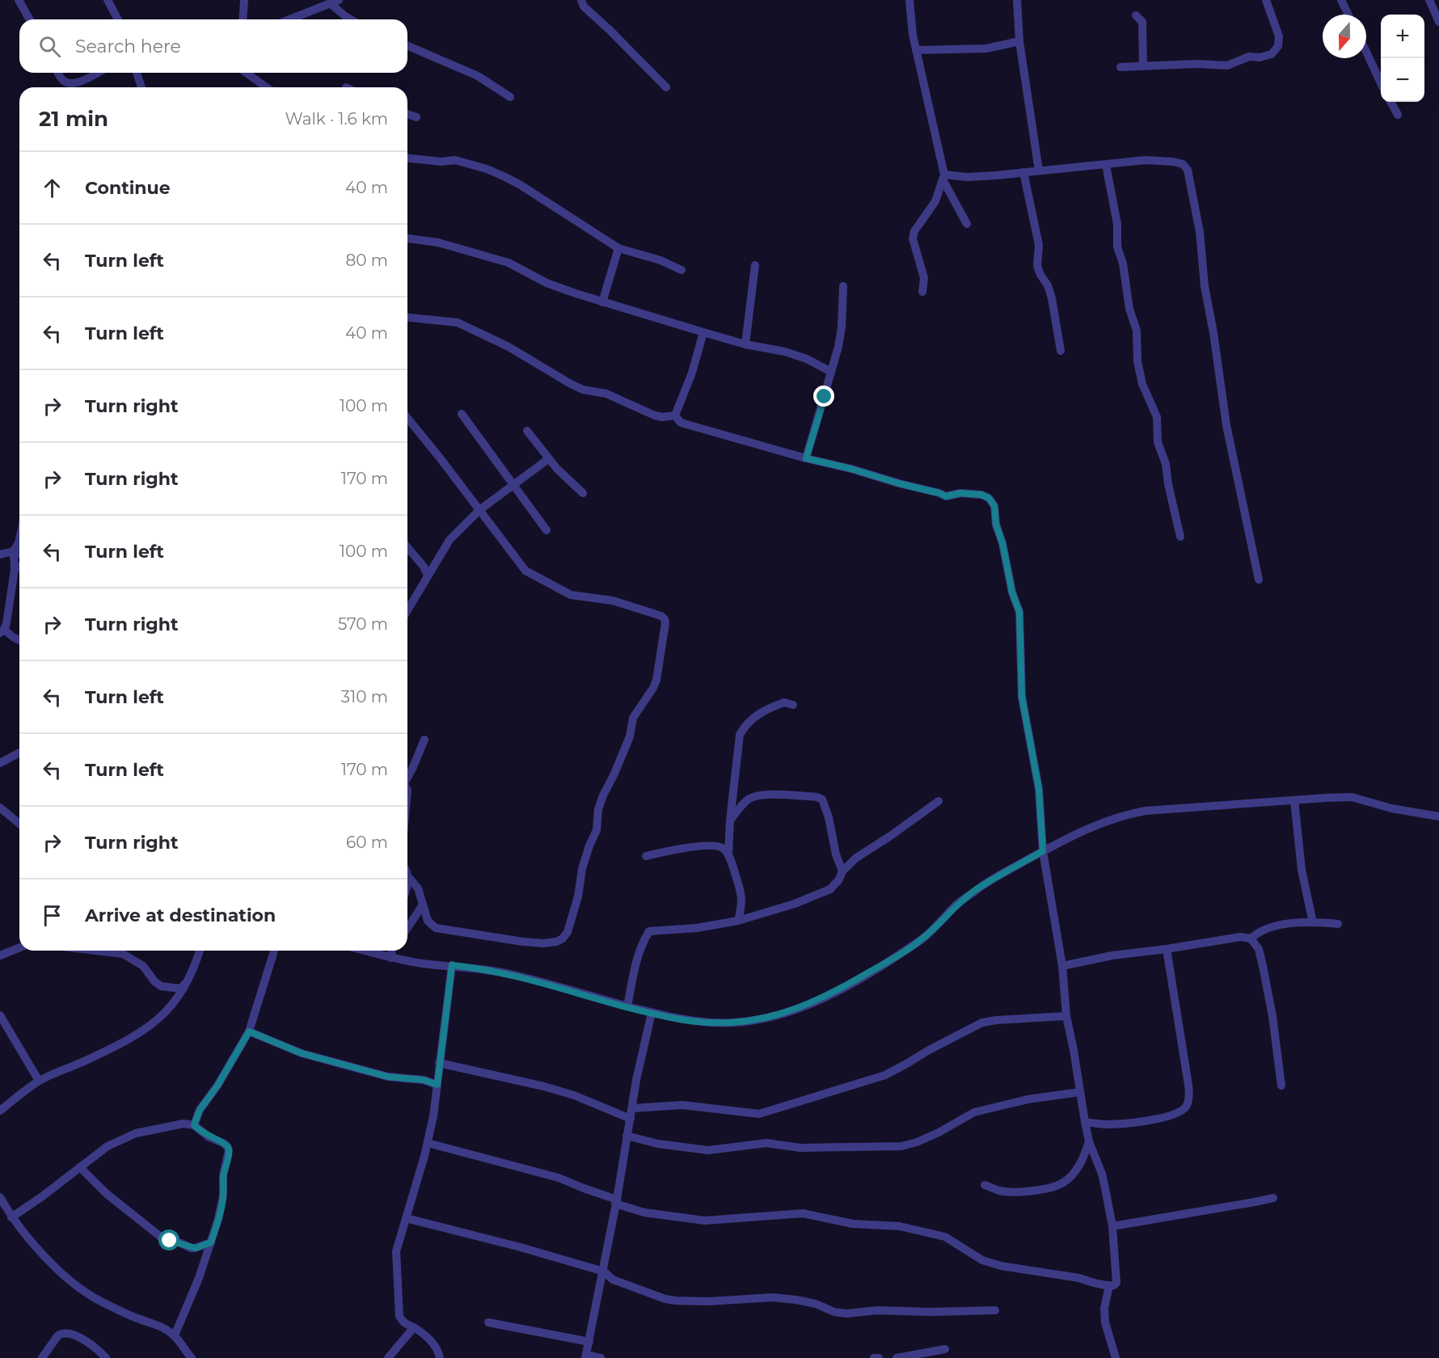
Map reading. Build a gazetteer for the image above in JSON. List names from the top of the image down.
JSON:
{
  "north": "bottom",
  "page": {
    "map_buttons": ["+", "−"],
    "search": "Search here",
    "heading": ["21 min", "Walk · 1.6 km"],
    "list": [
      ["Continue", "40 m"],
      ["Turn left", "80 m"],
      ["Turn left", "40 m"],
      ["Turn right", "100 m"],
      ["Turn right", "170 m"],
      ["Turn left", "100 m"],
      ["Turn right", "570 m"],
      ["Turn left", "310 m"],
      ["Turn left", "170 m"],
      ["Turn right", "60 m"],
      "Arrive at destination"
    ]
  }
}
